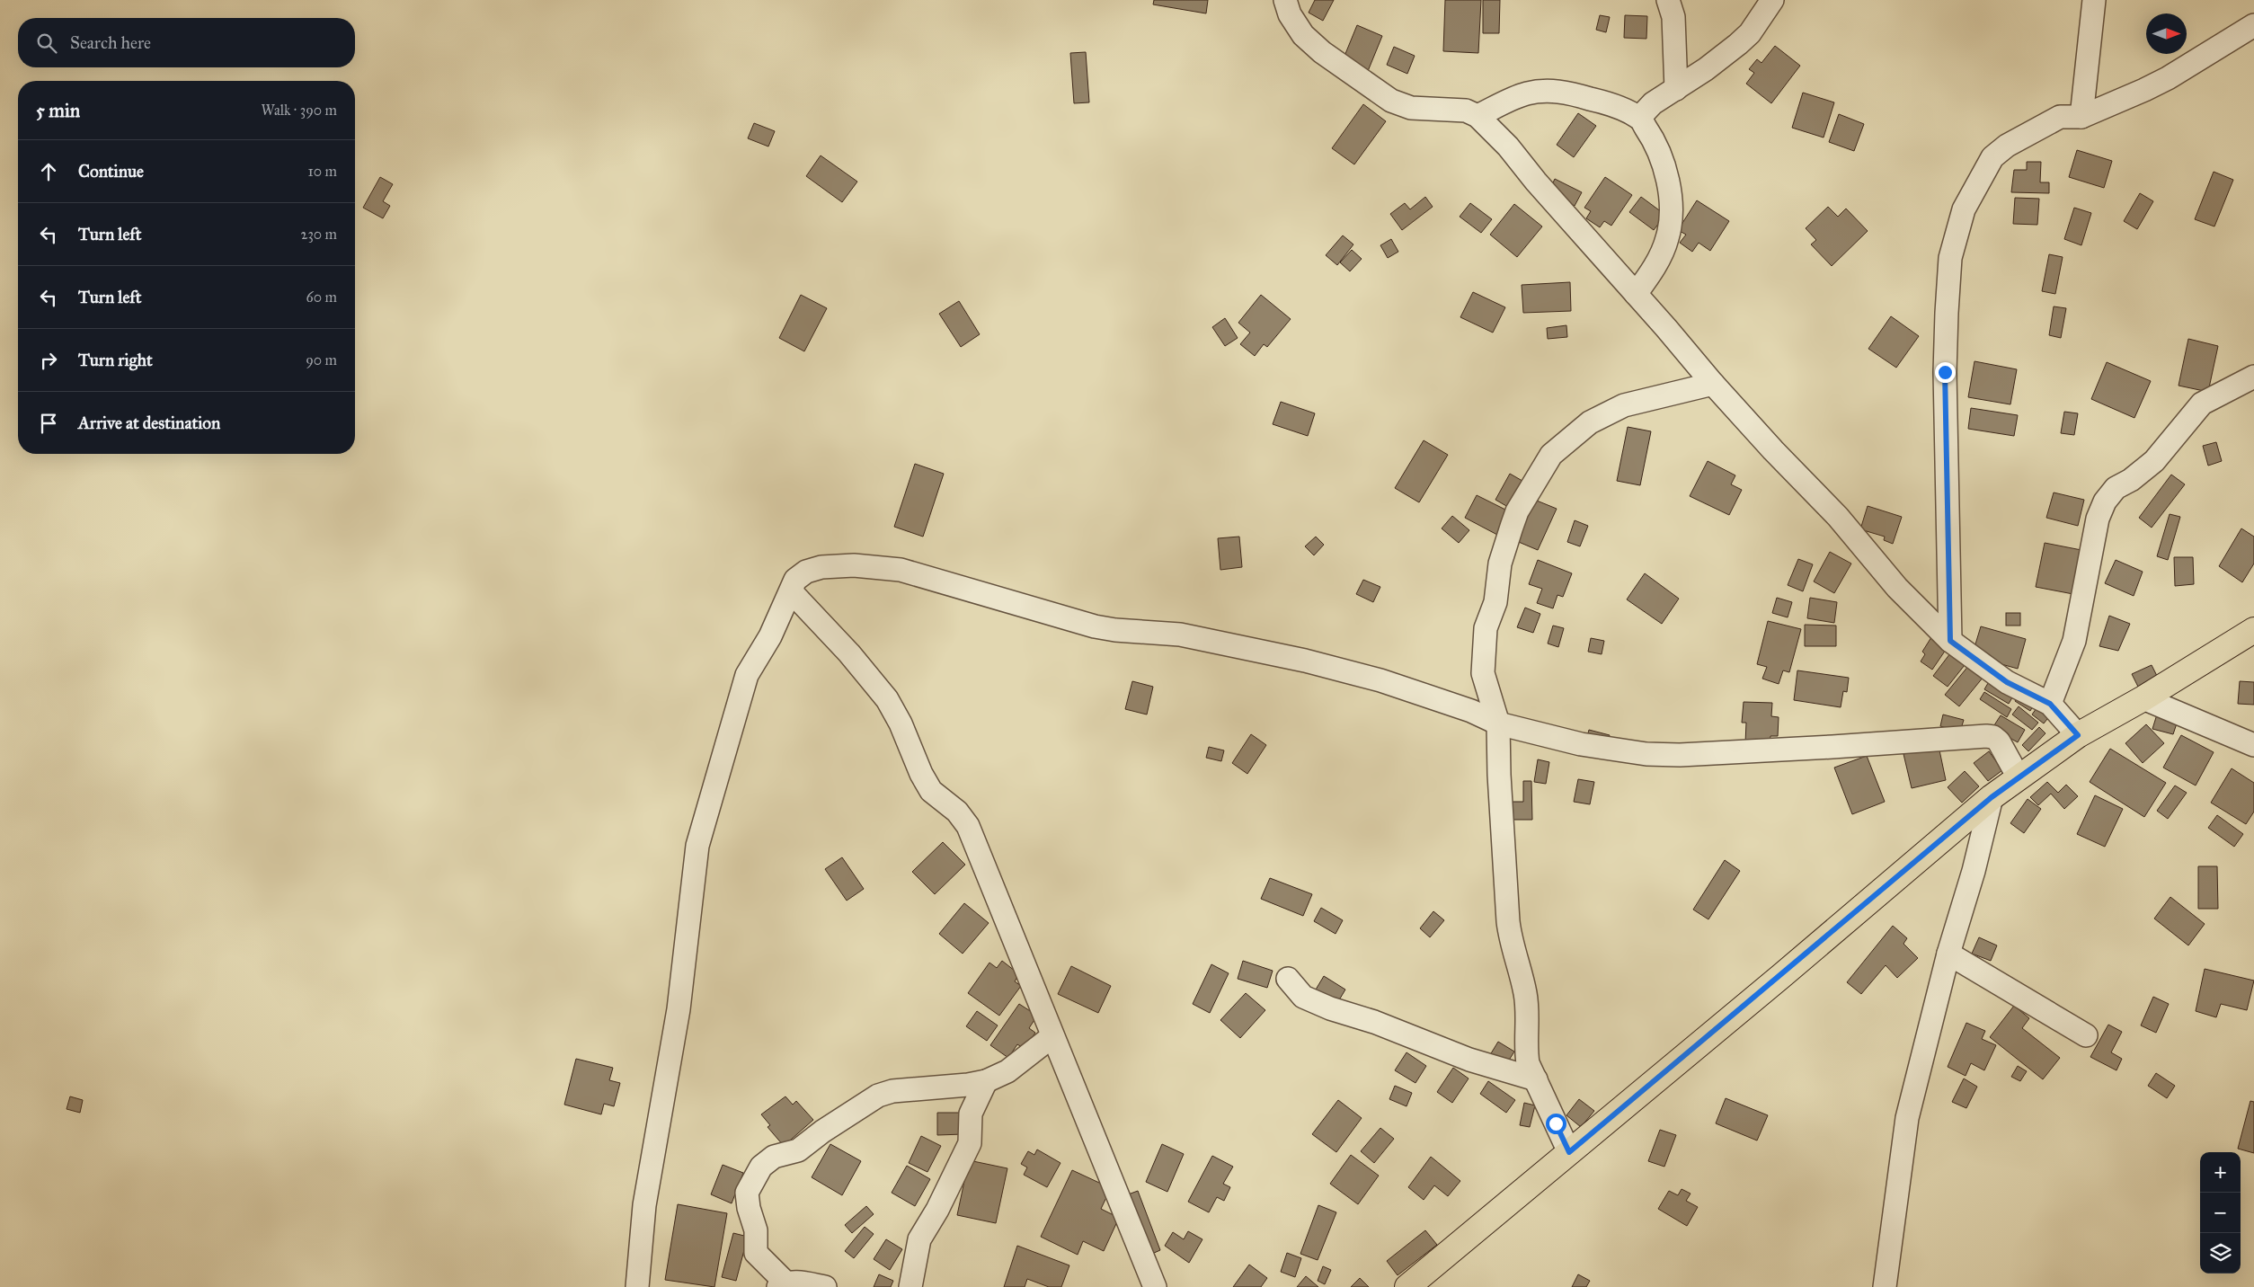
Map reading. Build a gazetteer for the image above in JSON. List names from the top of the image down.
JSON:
{
  "north": "right",
  "page": {
    "search": "Search here",
    "heading": ["5 min", "Walk · 390 m"],
    "list": [
      ["Continue", "10 m"],
      ["Turn left", "230 m"],
      ["Turn left", "60 m"],
      ["Turn right", "90 m"],
      "Arrive at destination"
    ],
    "map_buttons": ["+", "−"]
  }
}
